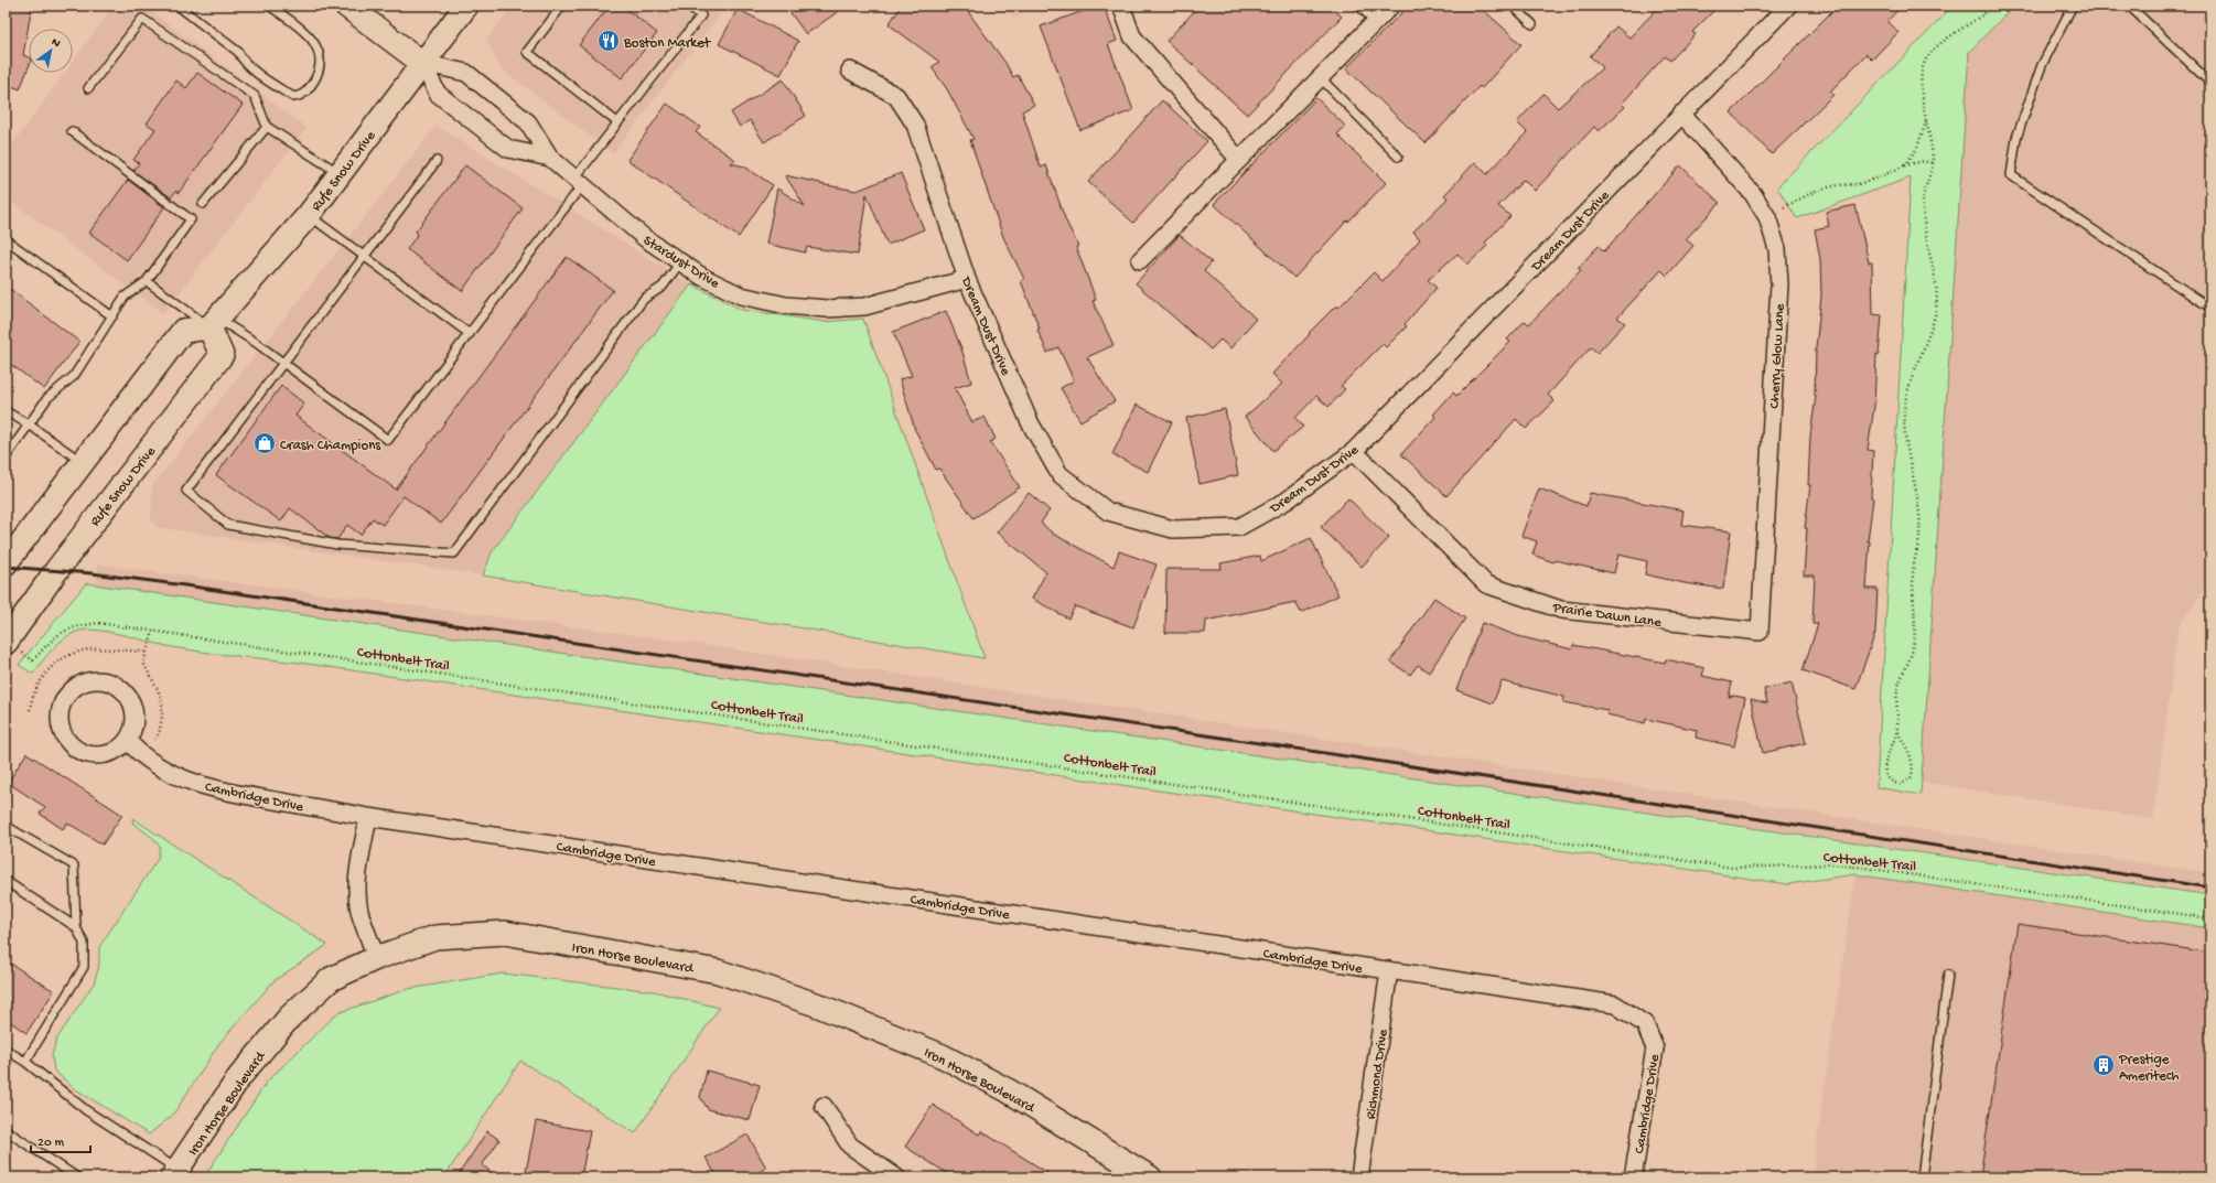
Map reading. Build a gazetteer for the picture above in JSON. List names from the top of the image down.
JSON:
{
  "streets": {
    "street": [
      "Rufe Snow Drive",
      "Dream Dust Drive",
      "Stardust Drive",
      "Cherry Glow Lane",
      "Prairie Dawn Lane",
      "Cambridge Drive",
      "Iron Horse Boulevard",
      "Richmond Drive"
    ],
    "path": ["Cottonbelt Trail"]
  },
  "crossings": [
    ["Rufe Snow Drive", "Stardust Drive"],
    ["Rufe Snow Drive", "Cottonbelt Trail"],
    ["Dream Dust Drive", "Stardust Drive"],
    ["Dream Dust Drive", "Cherry Glow Lane"],
    ["Dream Dust Drive", "Prairie Dawn Lane"],
    ["Cherry Glow Lane", "Prairie Dawn Lane"],
    ["Cambridge Drive", "Richmond Drive"]
  ],
  "places": {
    "restaurant": ["Boston Market"],
    "shop": ["Crash Champions"],
    "building": ["Prestige Ameritech"]
  },
  "scale_bar": "20 m",
  "north": "top right"
}
